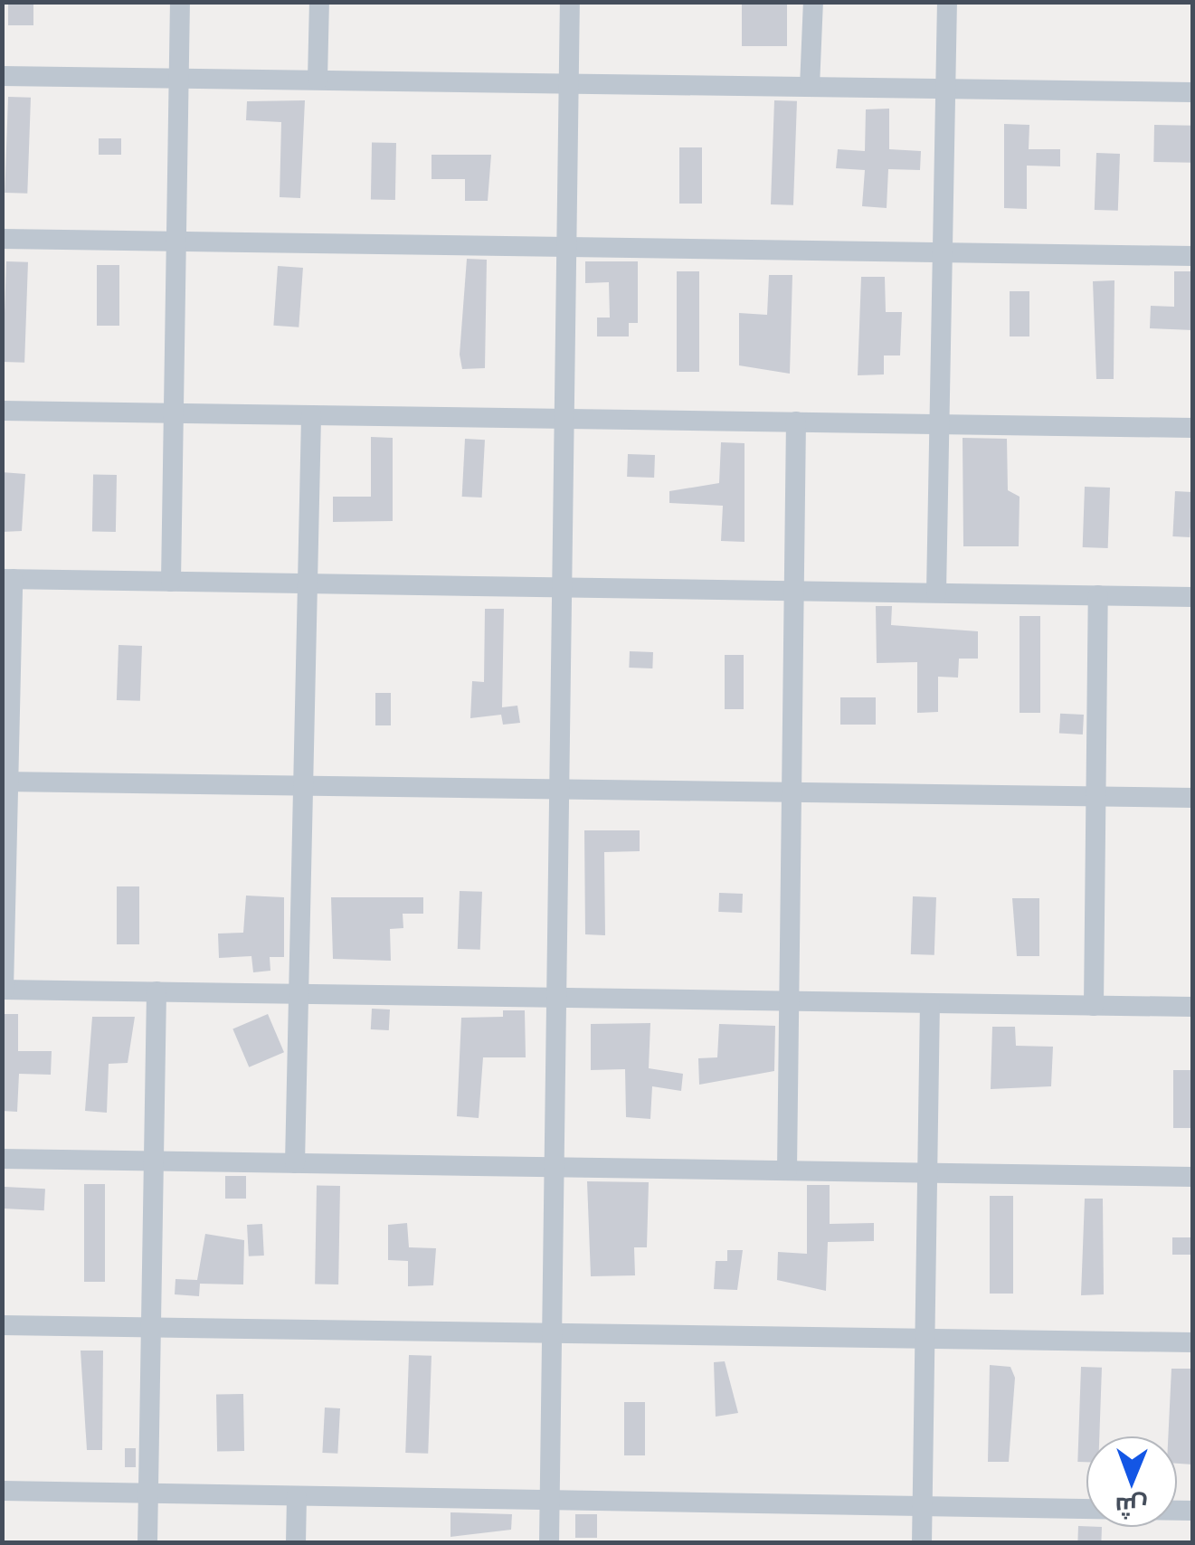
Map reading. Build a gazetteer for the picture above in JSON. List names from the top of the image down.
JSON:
{
  "north": "bottom"
}
